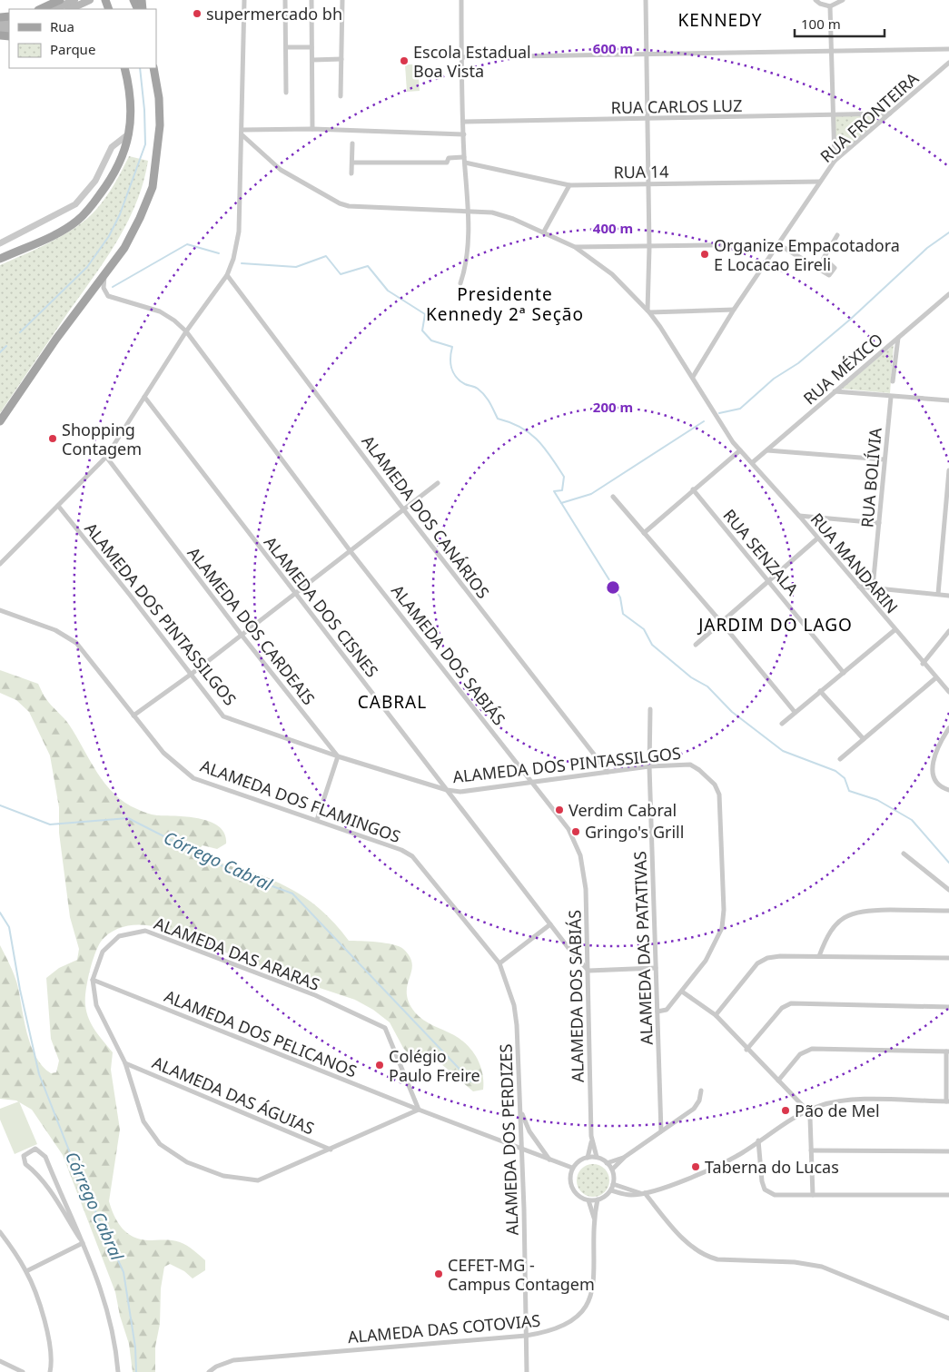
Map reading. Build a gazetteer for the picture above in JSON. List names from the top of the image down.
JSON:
{
  "streets": {
    "street": [
      "RUA CARLOS LUZ",
      "RUA FRONTEIRA",
      "RUA 14",
      "RUA MÉXICO",
      "RUA BOLÍVIA",
      "ALAMEDA DOS CANÁRIOS",
      "RUA SENZALA",
      "RUA MANDARIN",
      "ALAMEDA DOS CISNES",
      "ALAMEDA DOS PINTASSILGOS",
      "ALAMEDA DOS CARDEAIS",
      "ALAMEDA DOS SABIÁS",
      "ALAMEDA DOS FLAMINGOS",
      "ALAMEDA DAS PATATIVAS",
      "ALAMEDA DAS ARARAS",
      "ALAMEDA DOS PELICANOS",
      "ALAMEDA DAS ÁGUIAS",
      "ALAMEDA DOS PERDIZES",
      "ALAMEDA DAS COTOVIAS"
    ]
  },
  "crossings": [
    ["RUA CARLOS LUZ", "RUA FRONTEIRA"],
    ["RUA FRONTEIRA", "RUA 14"],
    ["RUA FRONTEIRA", "RUA MANDARIN"],
    ["RUA MÉXICO", "RUA MANDARIN"],
    ["ALAMEDA DOS CANÁRIOS", "ALAMEDA DOS PINTASSILGOS"],
    ["ALAMEDA DOS CISNES", "ALAMEDA DOS PINTASSILGOS"],
    ["ALAMEDA DOS CISNES", "ALAMEDA DOS SABIÁS"],
    ["ALAMEDA DOS PINTASSILGOS", "ALAMEDA DOS CARDEAIS"],
    ["ALAMEDA DOS PINTASSILGOS", "ALAMEDA DOS SABIÁS"],
    ["ALAMEDA DOS PINTASSILGOS", "ALAMEDA DAS PATATIVAS"],
    ["ALAMEDA DOS SABIÁS", "ALAMEDA DOS PELICANOS"],
    ["ALAMEDA DOS SABIÁS", "ALAMEDA DAS COTOVIAS"],
    ["ALAMEDA DOS FLAMINGOS", "ALAMEDA DOS PERDIZES"],
    ["ALAMEDA DAS ARARAS", "ALAMEDA DOS PELICANOS"],
    ["ALAMEDA DAS ARARAS", "ALAMEDA DAS ÁGUIAS"],
    ["ALAMEDA DOS PELICANOS", "ALAMEDA DOS PERDIZES"],
    ["ALAMEDA DOS PELICANOS", "ALAMEDA DAS COTOVIAS"],
    ["ALAMEDA DOS PERDIZES", "ALAMEDA DAS COTOVIAS"]
  ],
  "districts": [
    "KENNEDY",
    "Presidente Kennedy 2ª Seção",
    "JARDIM DO LAGO",
    "CABRAL"
  ],
  "water": ["Córrego Cabral"],
  "places": [
    "supermercado bh",
    "Escola Estadual Boa Vista",
    "Organize Empacotadora E Locacao Eireli",
    "Shopping Contagem",
    "Verdim Cabral",
    "Gringo's Grill",
    "Colégio Paulo Freire",
    "Pão de Mel",
    "Taberna do Lucas",
    "CEFET-MG - Campus Contagem"
  ],
  "legend": ["Rua", "Parque"],
  "scale_bar": "100 m",
  "rings": ["600 m", "400 m", "200 m"]
}
